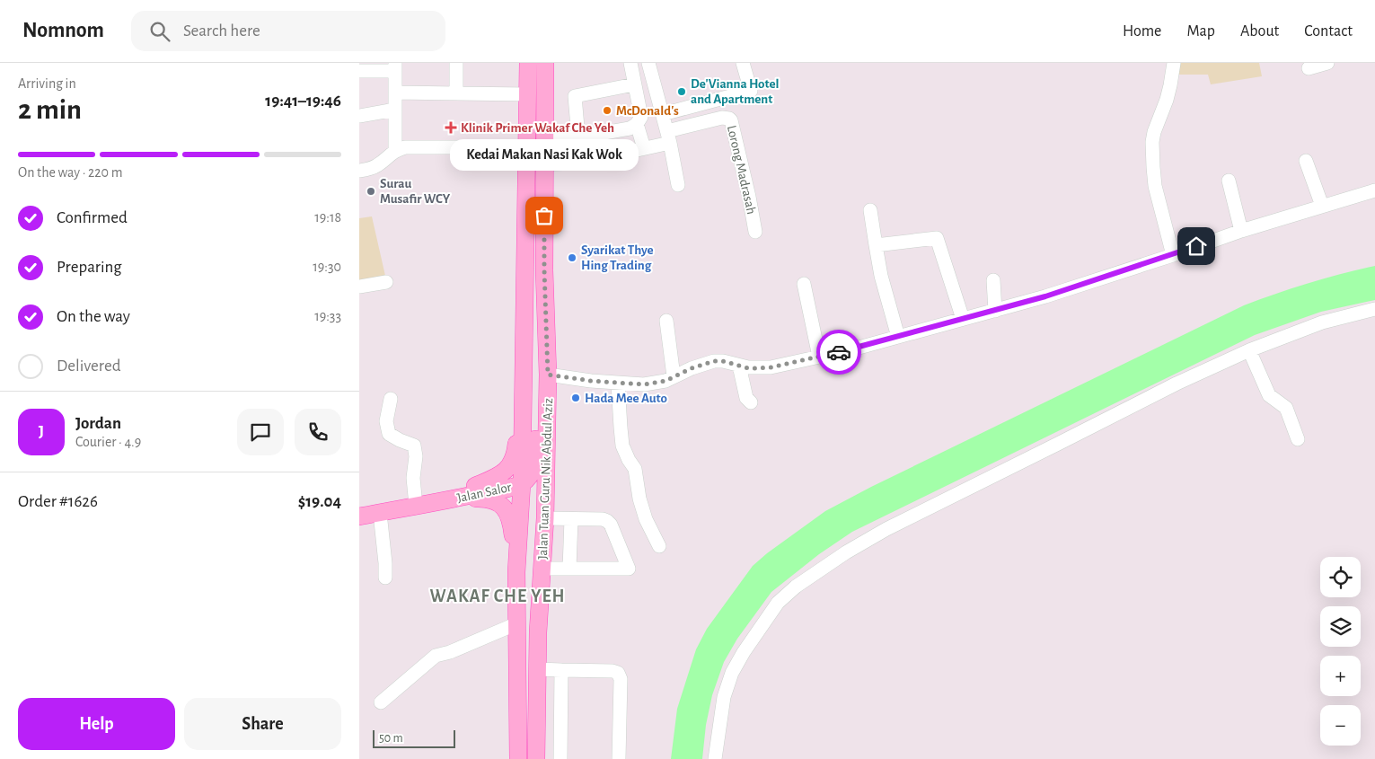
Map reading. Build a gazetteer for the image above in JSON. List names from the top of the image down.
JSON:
{
  "streets": {
    "main road": ["Jalan Tuan Guru Nik Abdul Aziz", "Jalan Salor"],
    "street": ["Lorong Madrasah"]
  },
  "crossings": [
    ["Lorong Madrasah", "Jalan Tuan Guru Nik Abdul Aziz"],
    ["Jalan Tuan Guru Nik Abdul Aziz", "Jalan Salor"]
  ],
  "districts": ["WAKAF CHE YEH"],
  "places": {
    "other": [
      "De'Vianna Hotel and Apartment",
      "McDonald's",
      "Surau Musafir WCY",
      "Kedai Makan Nasi Kak Wok",
      "Syarikat Thye Hing Trading",
      "Hada Mee Auto"
    ],
    "health": ["Klinik Primer Wakaf Che Yeh"]
  },
  "scale_bar": "50 m",
  "page": {
    "header": "Nomnom",
    "search": "Search here",
    "nav": [
      "Home",
      "Map",
      "About",
      "Contact"
    ],
    "heading": ["2 min", "Arriving in", "19:41–19:46"],
    "panel": [
      "Jordan",
      "Courier · 4.9",
      "Order #1626",
      "$19.04"
    ],
    "bar": "On the way · 220 m",
    "bubble": "Kedai Makan Nasi Kak Wok",
    "list": [
      ["Confirmed", "19:18"],
      ["Preparing", "19:30"],
      ["On the way", "19:33"],
      "Delivered"
    ],
    "round": "J",
    "map_buttons": ["+", "−"],
    "buttons": ["Help", "Share"],
    "scale": "50 m"
  }
}
